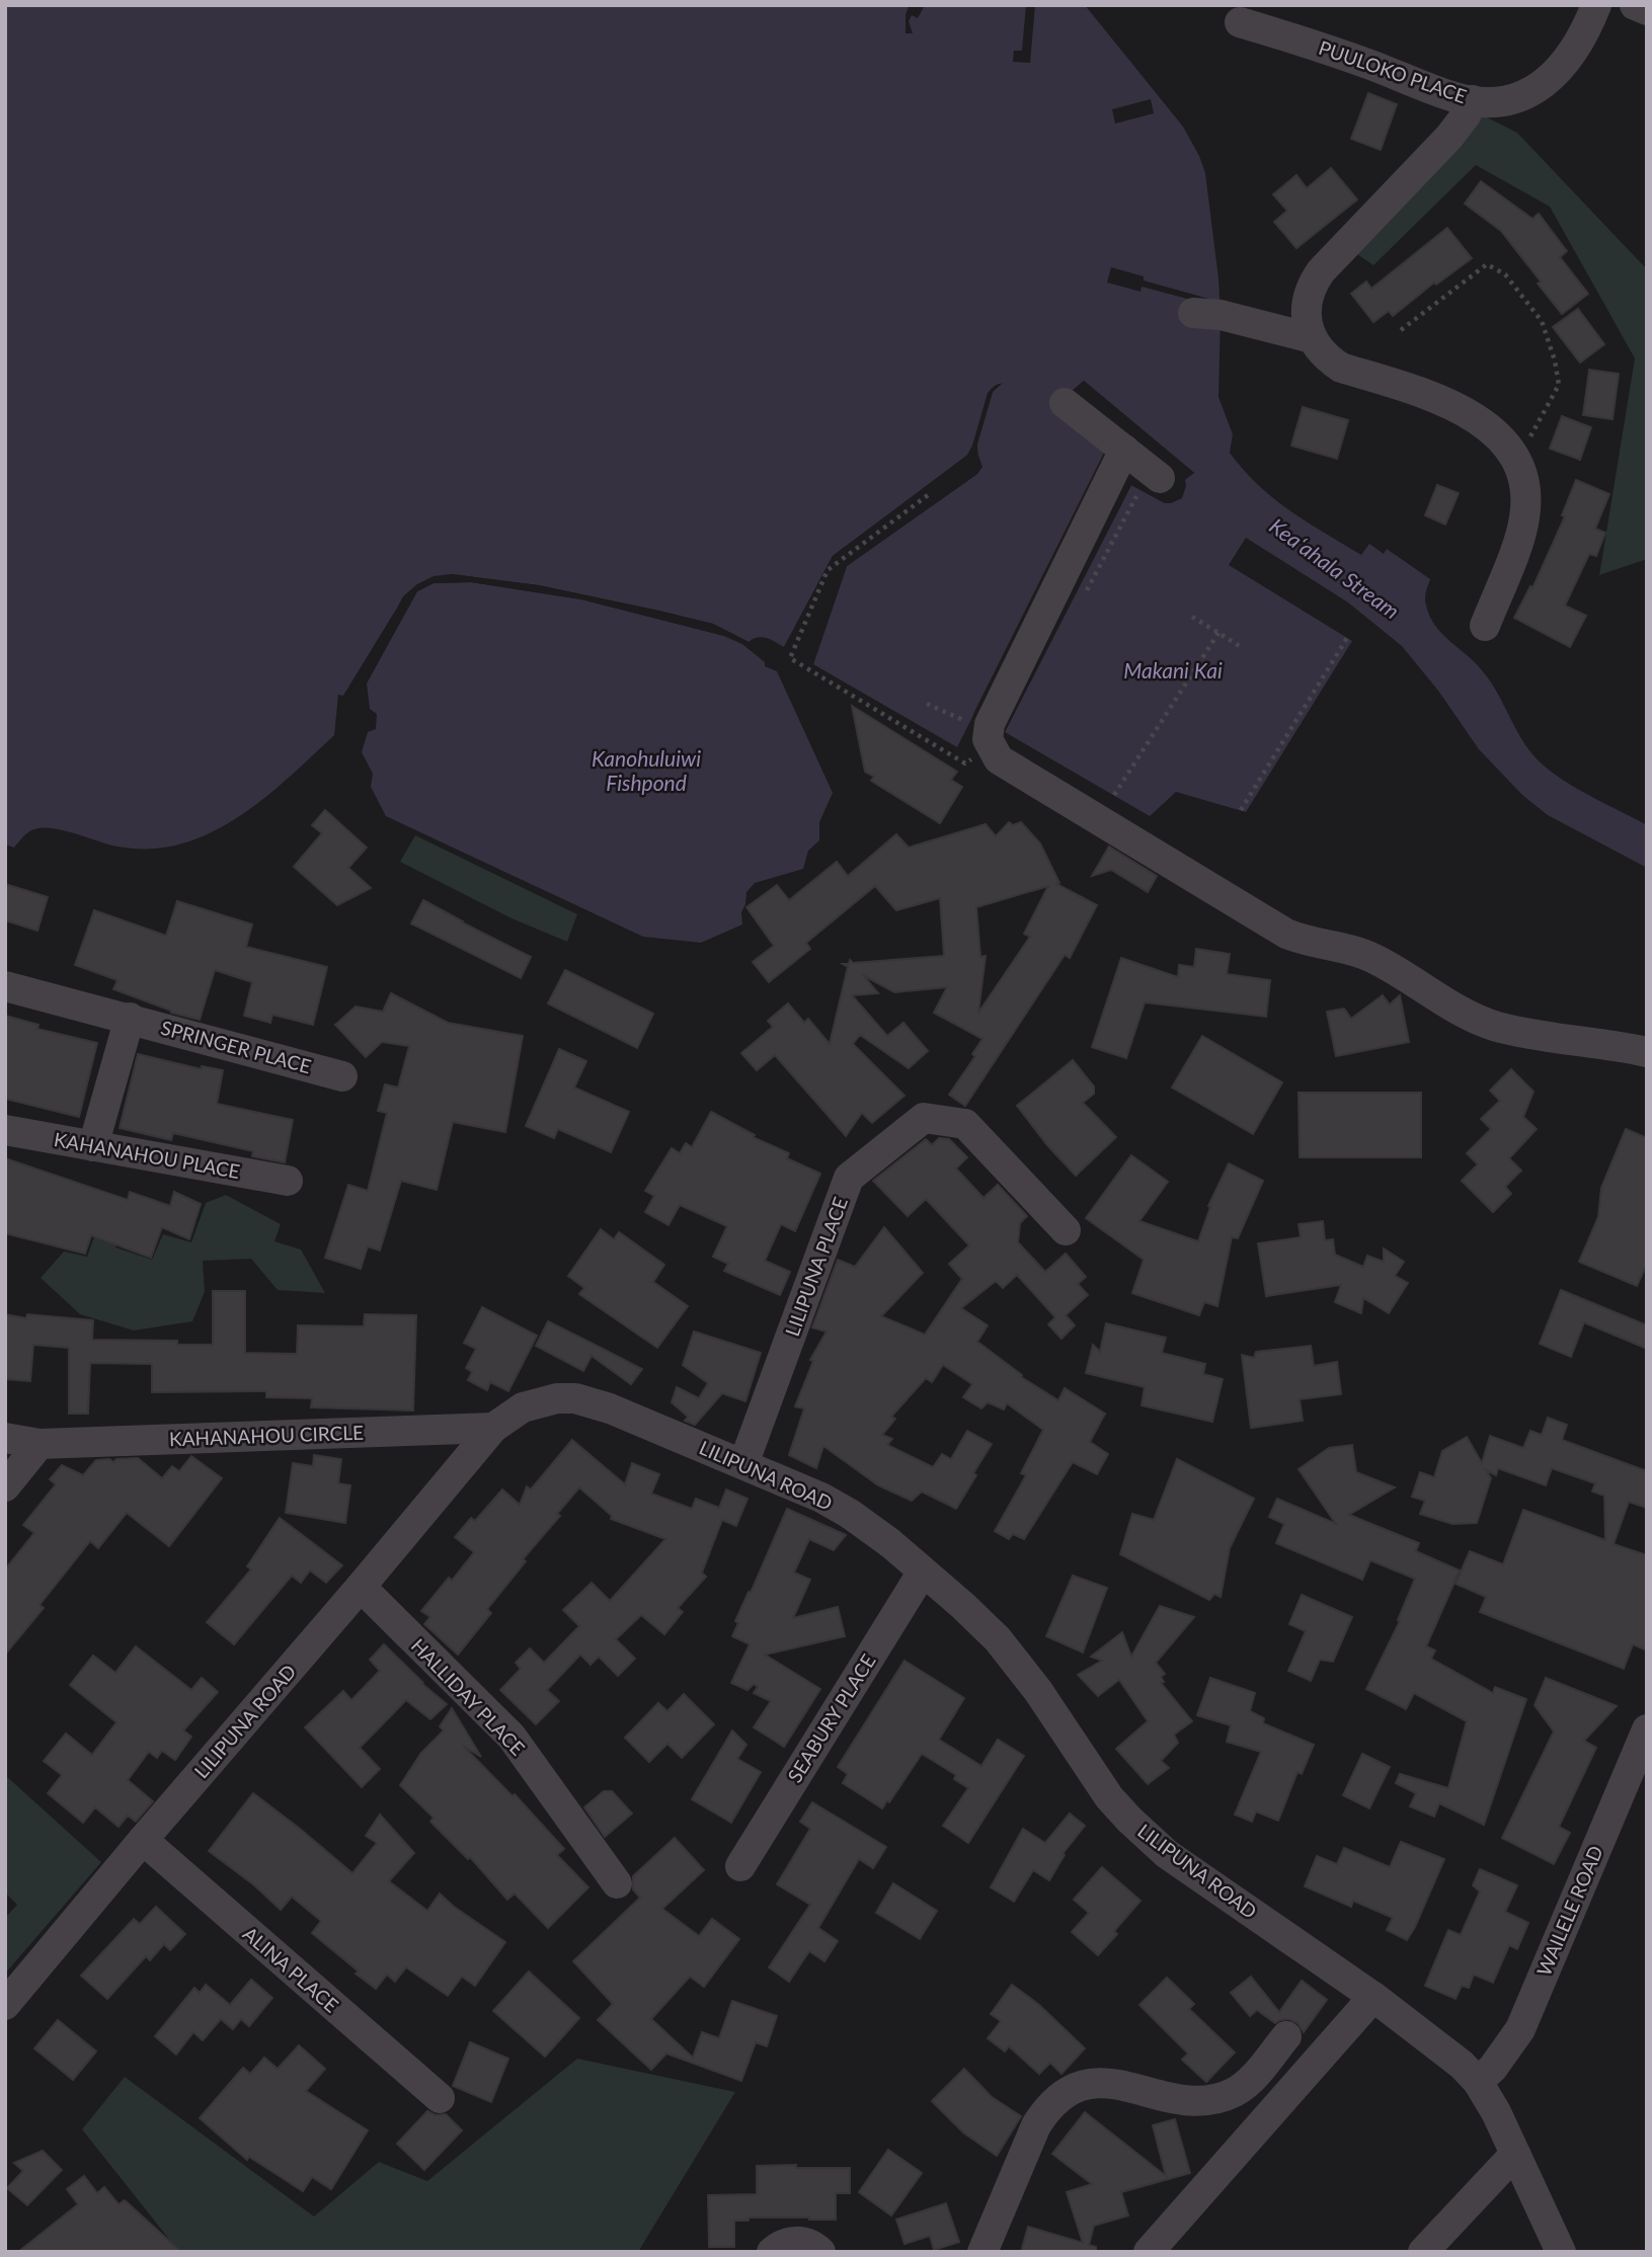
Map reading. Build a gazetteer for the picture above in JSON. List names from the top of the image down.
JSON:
{
  "streets": {
    "street": [
      "PUULOKO PLACE",
      "SPRINGER PLACE",
      "KAHANAHOU PLACE",
      "LILIPUNA PLACE",
      "KAHANAHOU CIRCLE",
      "LILIPUNA ROAD",
      "HALLIDAY PLACE",
      "SEABURY PLACE",
      "WAILELE ROAD",
      "ALINA PLACE"
    ]
  },
  "crossings": [
    ["LILIPUNA PLACE", "LILIPUNA ROAD"],
    ["KAHANAHOU CIRCLE", "LILIPUNA ROAD"],
    ["LILIPUNA ROAD", "HALLIDAY PLACE"],
    ["LILIPUNA ROAD", "SEABURY PLACE"],
    ["LILIPUNA ROAD", "WAILELE ROAD"],
    ["LILIPUNA ROAD", "ALINA PLACE"]
  ],
  "water": ["Keaʻahala Stream", "Makani Kai", "Kanohuluiwi Fishpond"]
}
